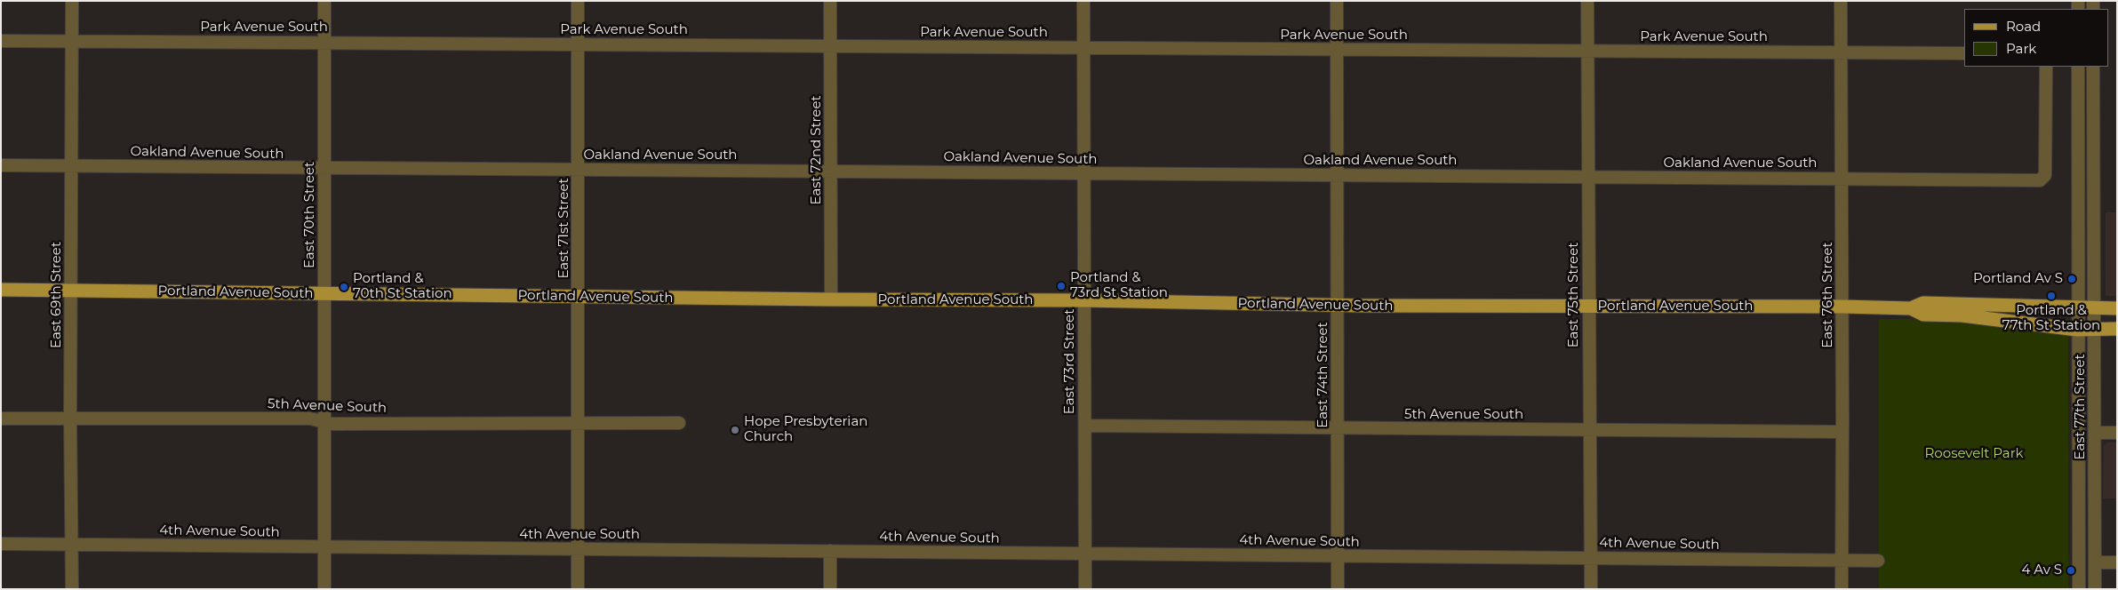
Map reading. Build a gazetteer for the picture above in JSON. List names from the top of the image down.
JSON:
{
  "streets": {
    "main road": ["Portland Avenue South"],
    "street": [
      "Park Avenue South",
      "East 72nd Street",
      "Oakland Avenue South",
      "East 70th Street",
      "East 71st Street",
      "East 69th Street",
      "East 75th Street",
      "East 76th Street",
      "East 73rd Street",
      "East 74th Street",
      "5th Avenue South",
      "East 77th Street",
      "4th Avenue South"
    ]
  },
  "crossings": [
    ["Park Avenue South", "East 72nd Street"],
    ["Park Avenue South", "East 70th Street"],
    ["Park Avenue South", "East 71st Street"],
    ["Park Avenue South", "East 69th Street"],
    ["Park Avenue South", "East 75th Street"],
    ["Park Avenue South", "East 76th Street"],
    ["Park Avenue South", "East 73rd Street"],
    ["Park Avenue South", "East 74th Street"],
    ["East 72nd Street", "Oakland Avenue South"],
    ["East 72nd Street", "Portland Avenue South"],
    ["Oakland Avenue South", "East 70th Street"],
    ["Oakland Avenue South", "East 71st Street"],
    ["Oakland Avenue South", "East 69th Street"],
    ["Oakland Avenue South", "East 75th Street"],
    ["Oakland Avenue South", "East 76th Street"],
    ["Oakland Avenue South", "East 73rd Street"],
    ["Oakland Avenue South", "East 74th Street"],
    ["East 70th Street", "Portland Avenue South"],
    ["East 70th Street", "5th Avenue South"],
    ["East 70th Street", "4th Avenue South"],
    ["East 71st Street", "Portland Avenue South"],
    ["East 71st Street", "5th Avenue South"],
    ["East 71st Street", "4th Avenue South"],
    ["Portland Avenue South", "East 69th Street"],
    ["Portland Avenue South", "East 75th Street"],
    ["Portland Avenue South", "East 76th Street"],
    ["Portland Avenue South", "East 73rd Street"],
    ["Portland Avenue South", "East 74th Street"],
    ["Portland Avenue South", "East 77th Street"],
    ["East 69th Street", "5th Avenue South"],
    ["East 69th Street", "4th Avenue South"],
    ["East 75th Street", "5th Avenue South"],
    ["East 75th Street", "4th Avenue South"],
    ["East 76th Street", "5th Avenue South"],
    ["East 76th Street", "4th Avenue South"],
    ["East 73rd Street", "5th Avenue South"],
    ["East 73rd Street", "4th Avenue South"],
    ["East 74th Street", "5th Avenue South"],
    ["East 74th Street", "4th Avenue South"]
  ],
  "parks": ["Roosevelt Park"],
  "places": [
    "Portland Av S",
    "Portland & 73rd St Station",
    "Portland & 70th St Station",
    "Portland & 77th St Station",
    "Hope Presbyterian Church",
    "4 Av S"
  ],
  "legend": ["Road", "Park"]
}
